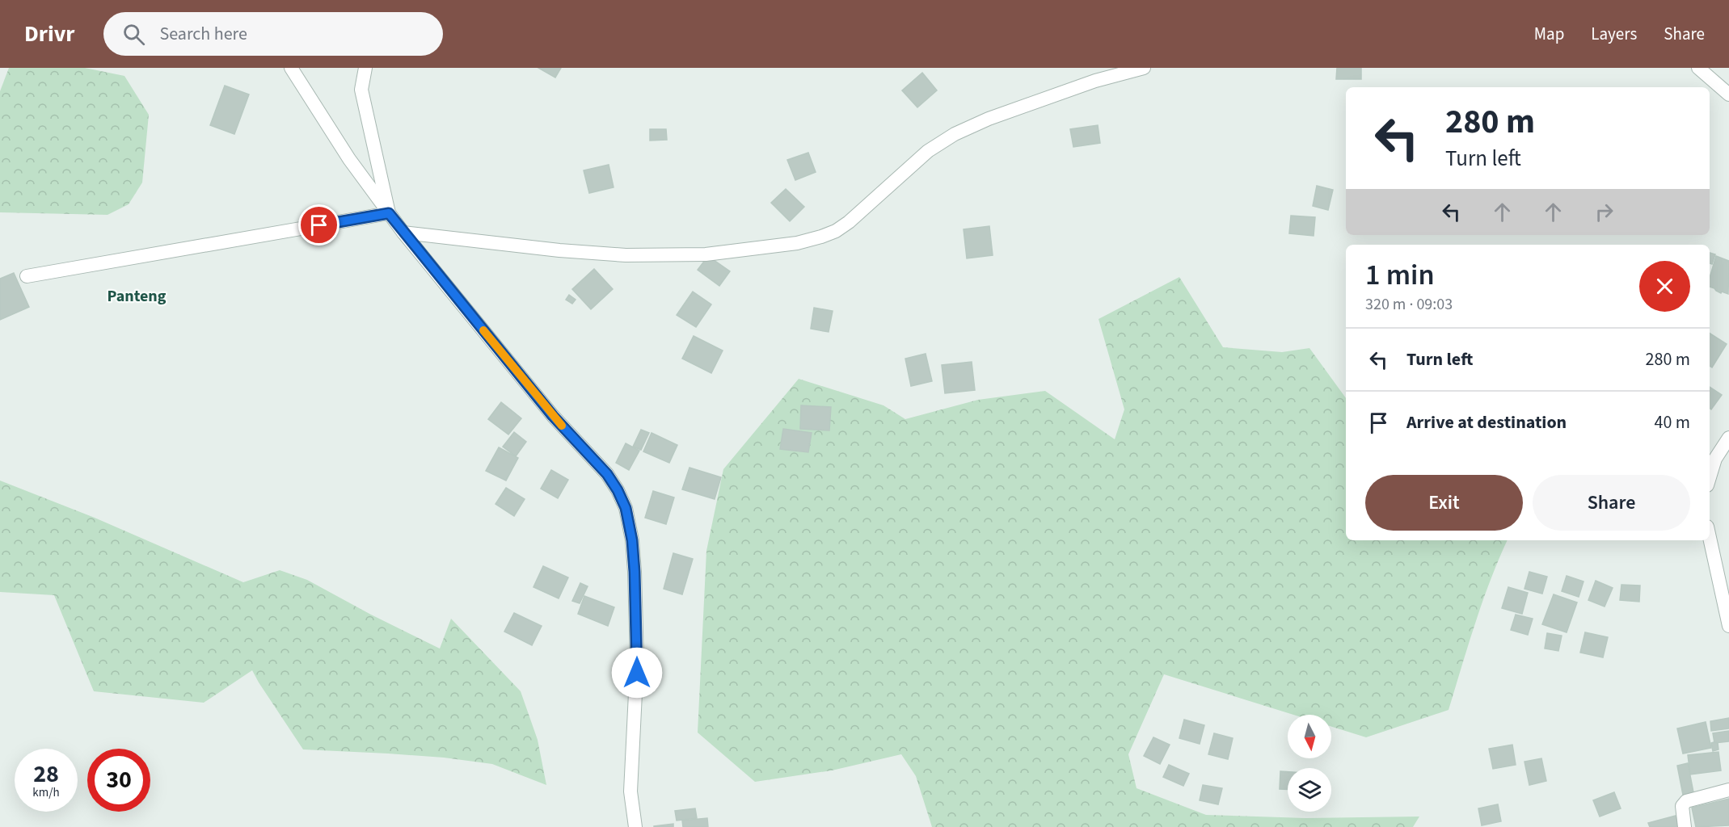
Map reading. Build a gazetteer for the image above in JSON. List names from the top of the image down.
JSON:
{
  "districts": ["Panteng"],
  "north": "bottom",
  "page": {
    "header": "Drivr",
    "search": "Search here",
    "nav": ["Map", "Layers", "Share"],
    "turn": ["280 m", "Turn left"],
    "heading": ["1 min", "320 m · 09:03"],
    "list": [
      {
        "name": "Turn left",
        "value": "280 m"
      },
      {
        "name": "Arrive at destination",
        "value": "40 m"
      }
    ],
    "buttons": ["Exit", "Share"],
    "speed": "28 km/h",
    "limit": "30"
  }
}
